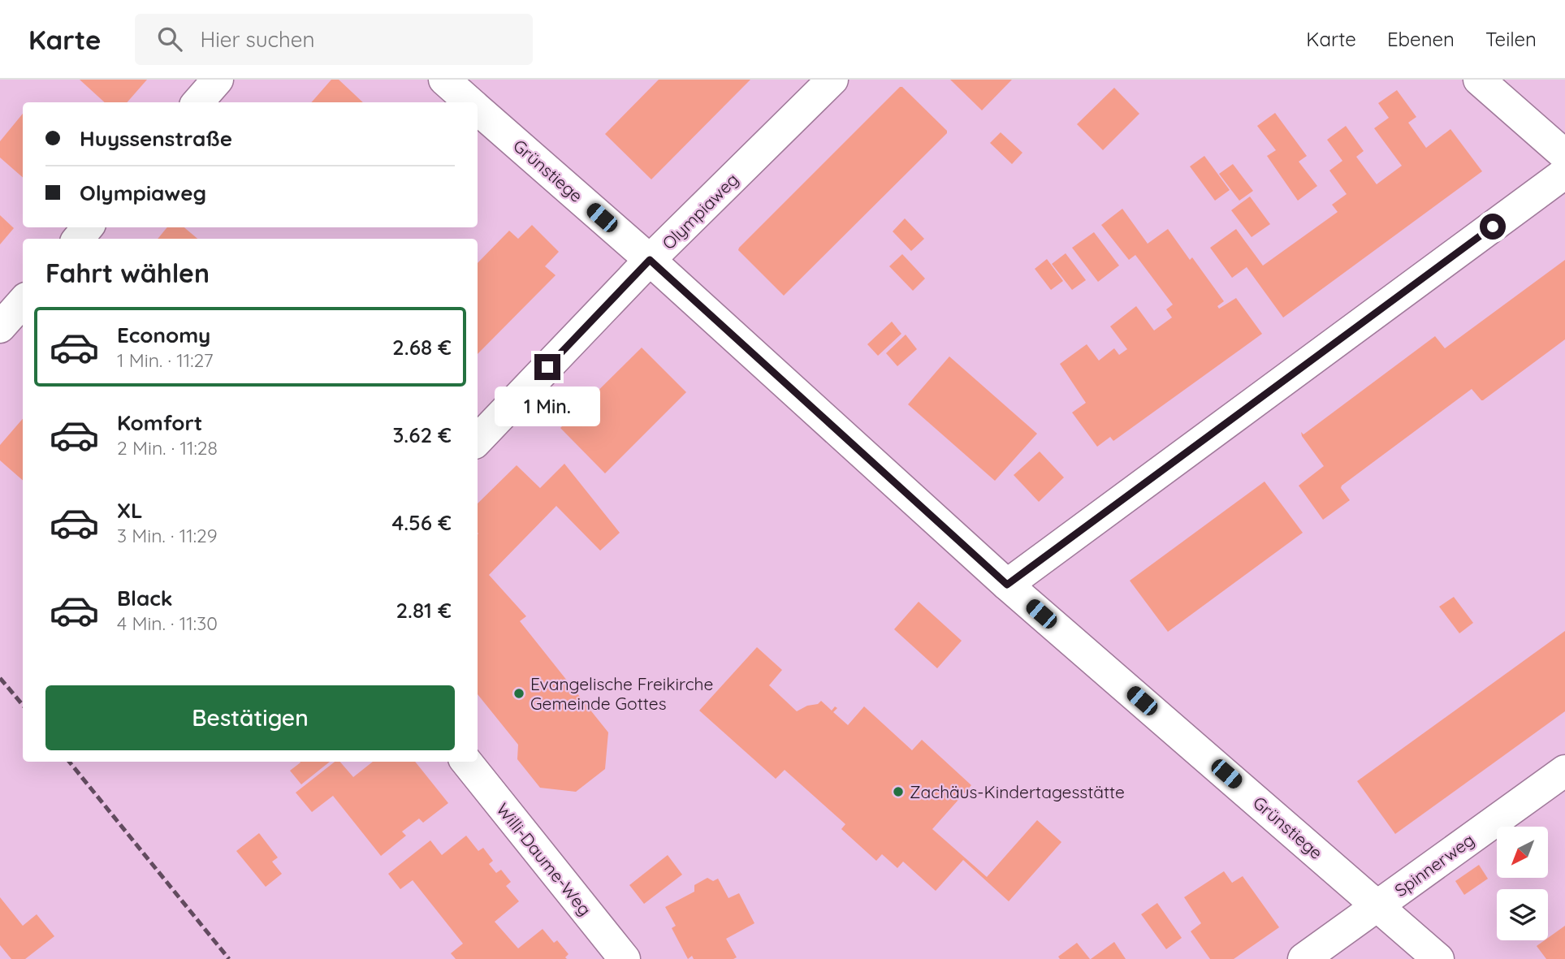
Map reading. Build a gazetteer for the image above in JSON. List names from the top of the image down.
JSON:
{
  "streets": {
    "street": [
      "Grünstiege",
      "Olympiaweg",
      "Willi-Daume-Weg",
      "Spinnerweg"
    ]
  },
  "crossings": [
    ["Grünstiege", "Olympiaweg"],
    ["Grünstiege", "Spinnerweg"]
  ],
  "places": ["Evangelische Freikirche Gemeinde Gottes", "Zachäus-Kindertagesstätte"],
  "north": "bottom left",
  "page": {
    "header": "Karte",
    "search": "Hier suchen",
    "nav": ["Karte", "Ebenen", "Teilen"],
    "banner": ["Huyssenstraße", "Olympiaweg"],
    "heading": "Fahrt wählen",
    "list": [
      {
        "name": "Economy",
        "note": "1 Min. · 11:27",
        "value": "2.68 €"
      },
      {
        "name": "Komfort",
        "note": "2 Min. · 11:28",
        "value": "3.62 €"
      },
      {
        "name": "XL",
        "note": "3 Min. · 11:29",
        "value": "4.56 €"
      },
      {
        "name": "Black",
        "note": "4 Min. · 11:30",
        "value": "2.81 €"
      }
    ],
    "bubble": "1 Min.",
    "buttons": "Bestätigen"
  }
}
